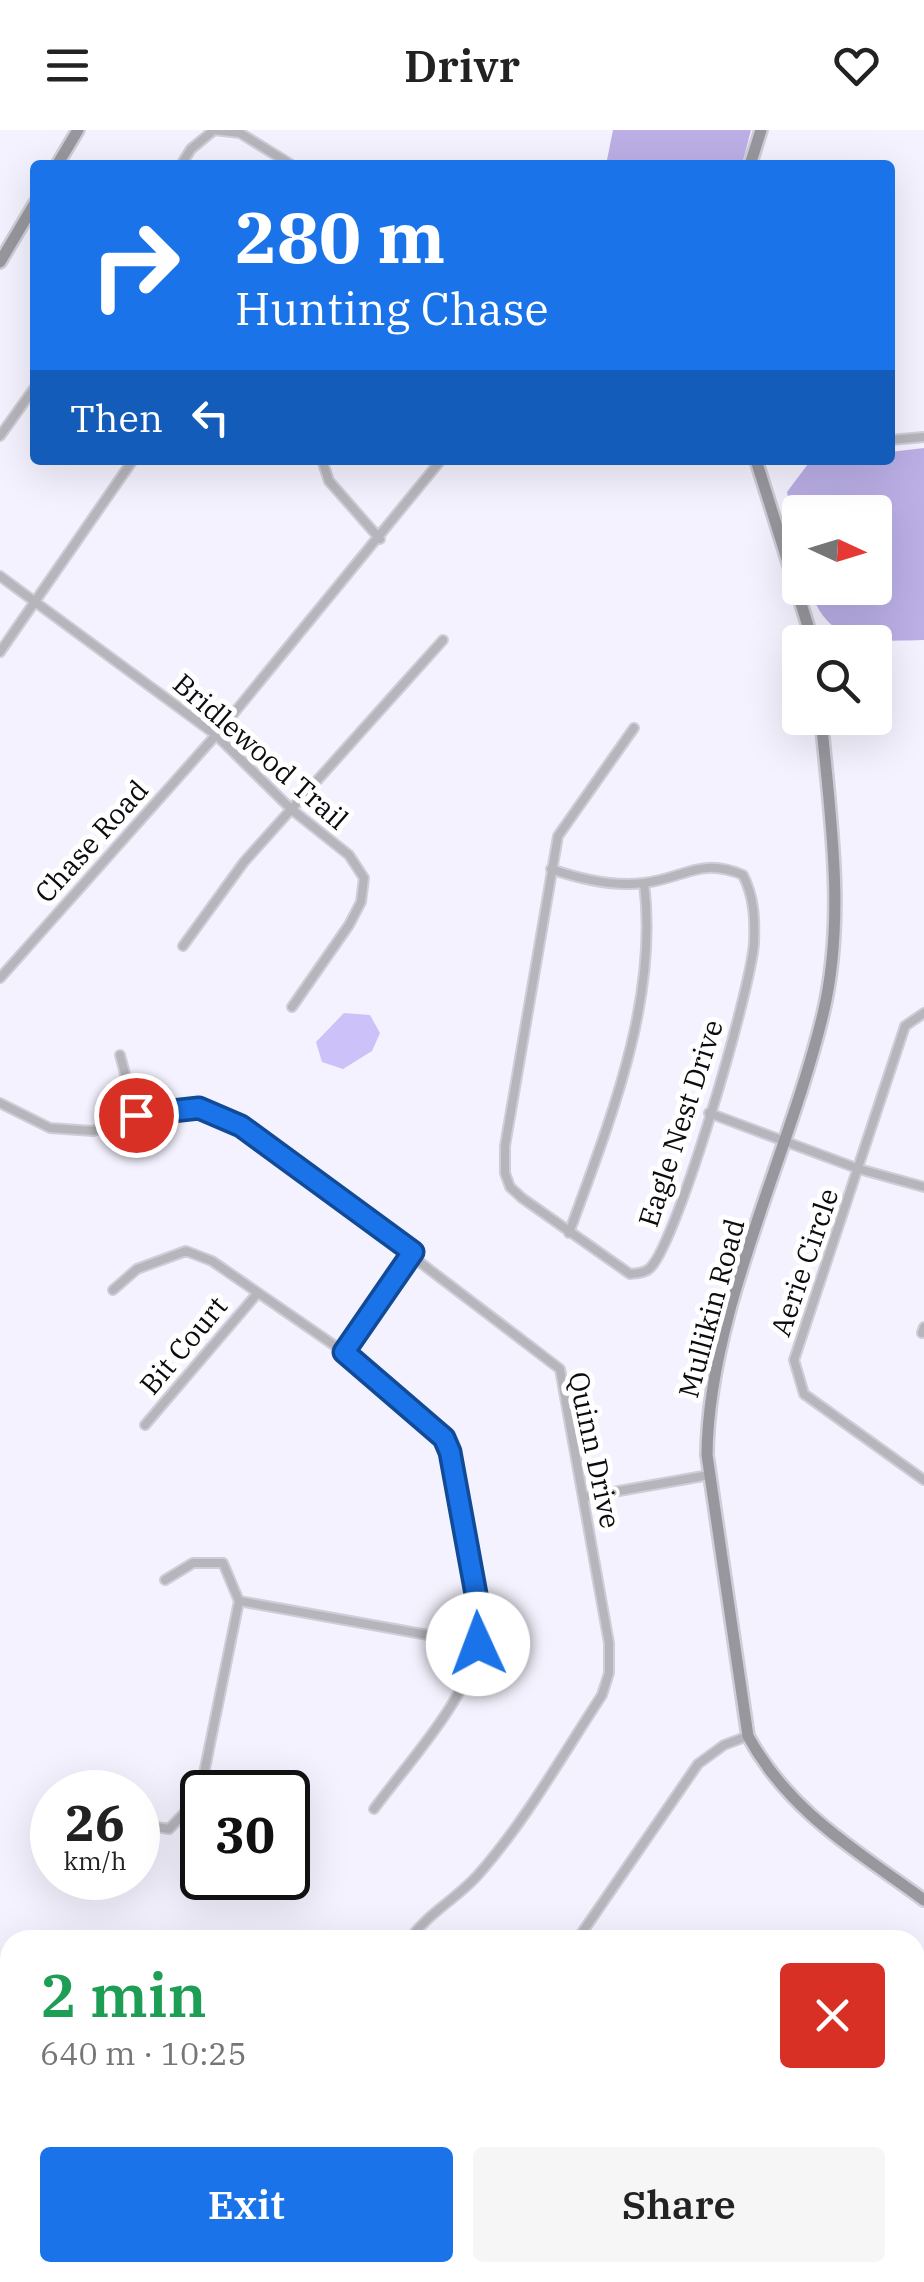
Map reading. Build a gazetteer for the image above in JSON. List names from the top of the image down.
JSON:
{
  "streets": {
    "street": [
      "Bridlewood Trail",
      "Chase Road",
      "Eagle Nest Drive",
      "Aerie Circle",
      "Mullikin Road",
      "Bit Court",
      "Quinn Drive"
    ]
  },
  "crossings": [
    ["Bridlewood Trail", "Chase Road"]
  ],
  "north": "right",
  "page": {
    "header": "Drivr",
    "turn": ["280 m", "Hunting Chase"],
    "then": "Then",
    "speed": "26 km/h",
    "limit": "30",
    "heading": ["2 min", "640 m · 10:25"],
    "buttons": ["Exit", "Share"]
  }
}
